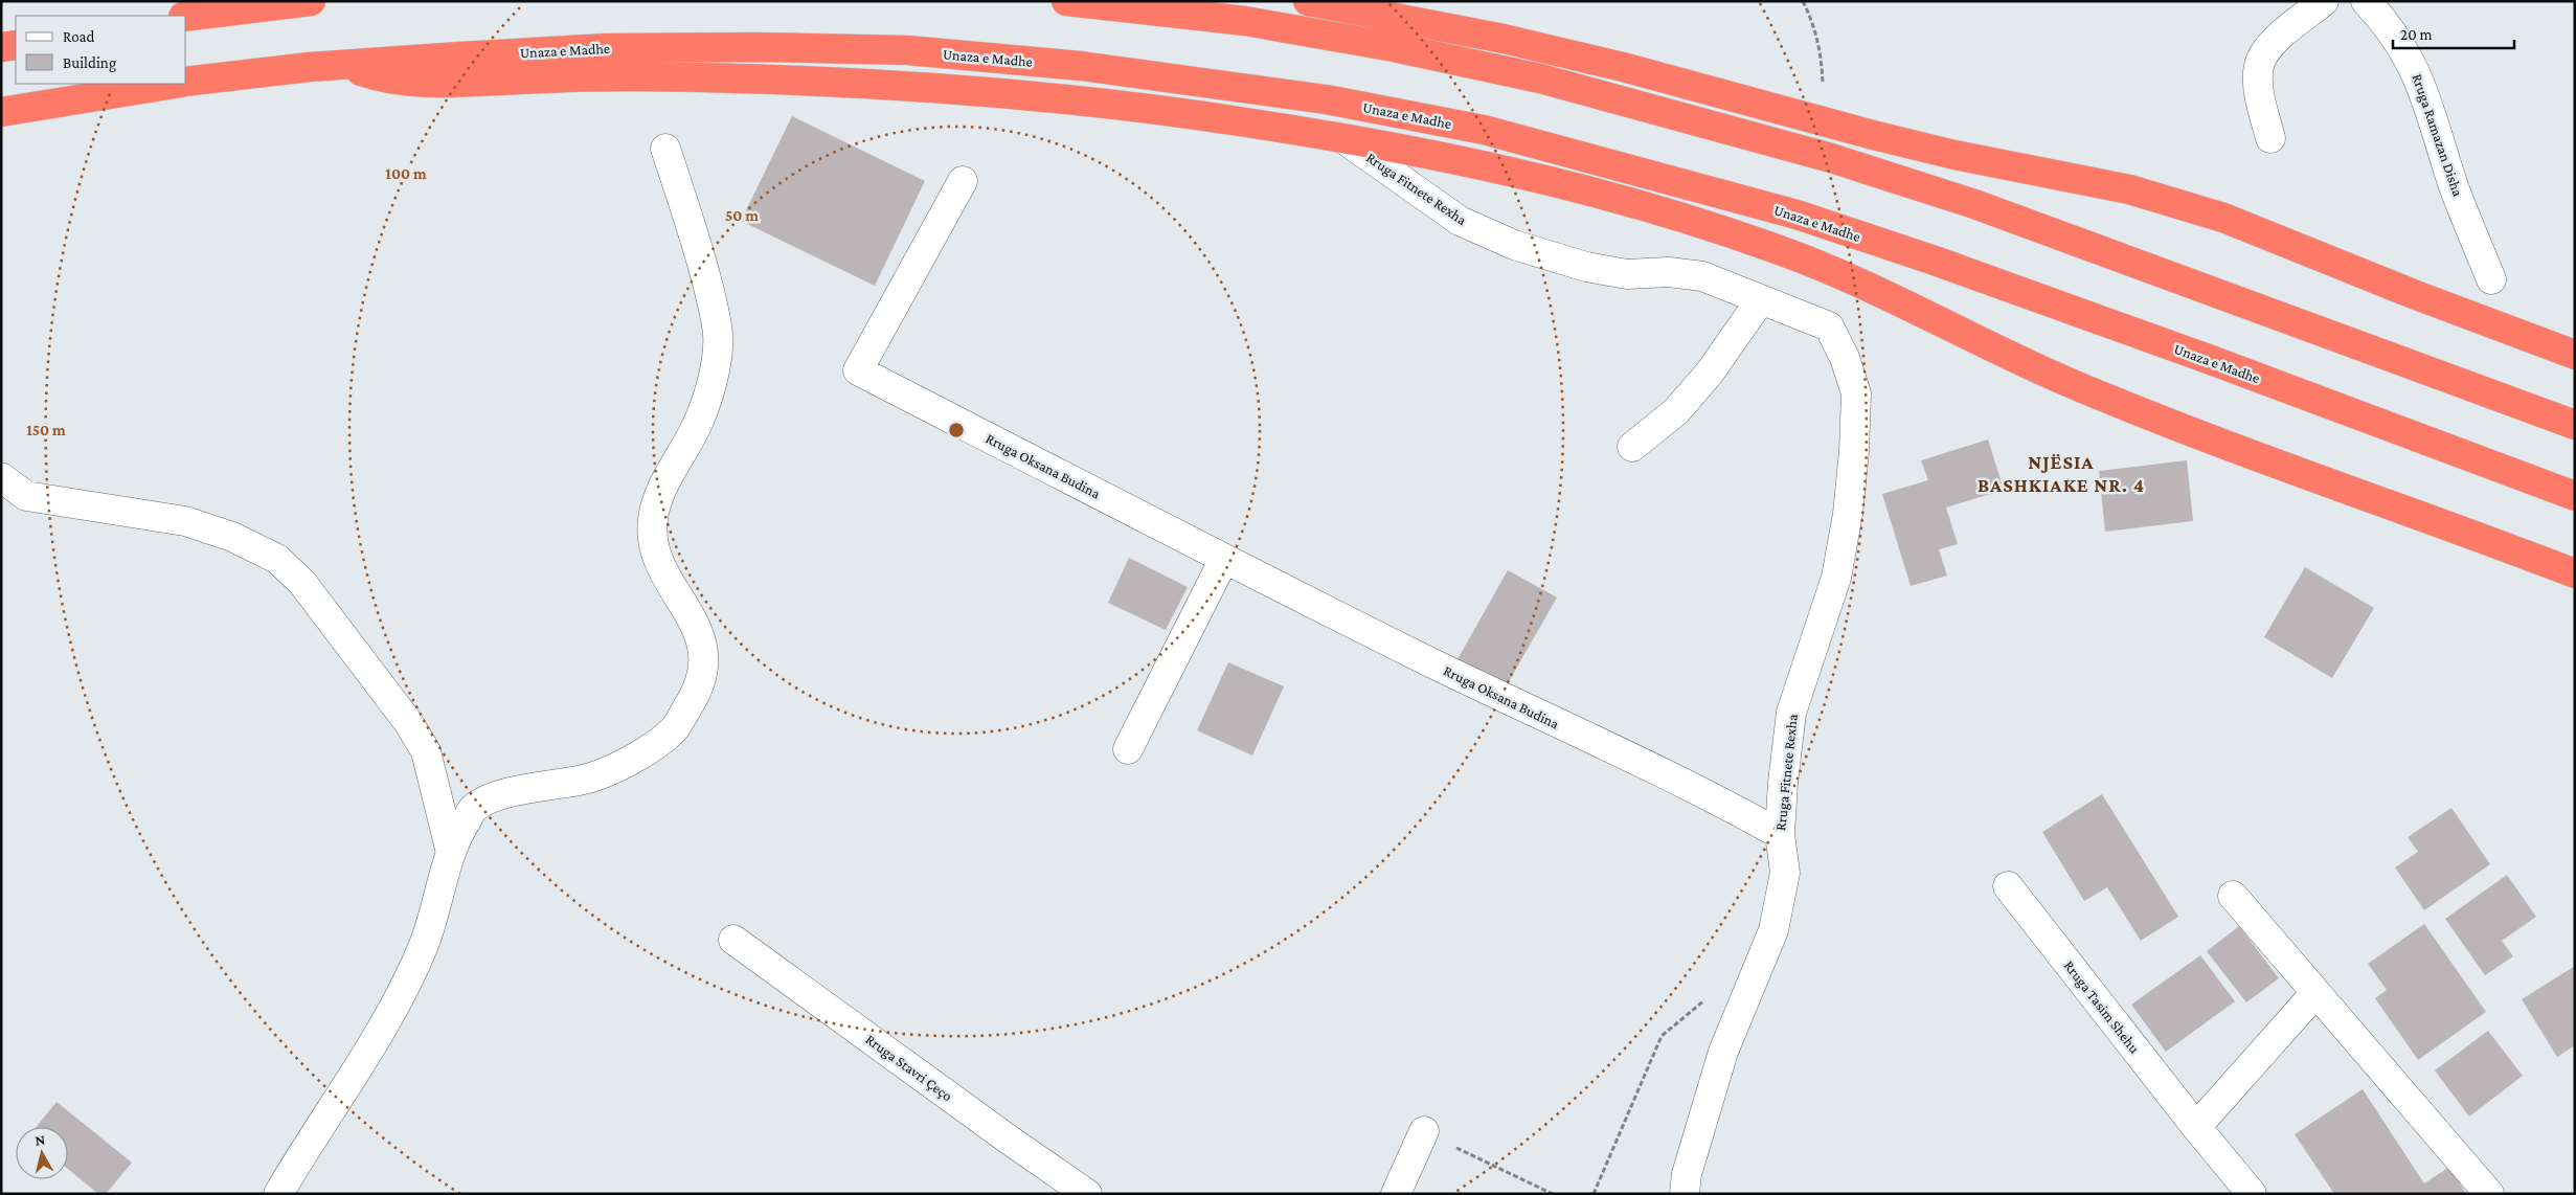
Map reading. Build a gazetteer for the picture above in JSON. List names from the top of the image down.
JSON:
{
  "streets": {
    "highway": ["Unaza e Madhe"],
    "street": [
      "Rruga Ramazan Disha",
      "Rruga Fitnete Rexha",
      "Rruga Oksana Budina",
      "Rruga Tasim Shehu",
      "Rruga Stavri Çeço"
    ]
  },
  "crossings": [
    ["Rruga Fitnete Rexha", "Rruga Oksana Budina"]
  ],
  "districts": ["NJËSIA BASHKIAKE NR. 4"],
  "legend": ["Road", "Building"],
  "scale_bar": "20 m",
  "north": "top",
  "rings": ["100 m", "50 m", "150 m"]
}
